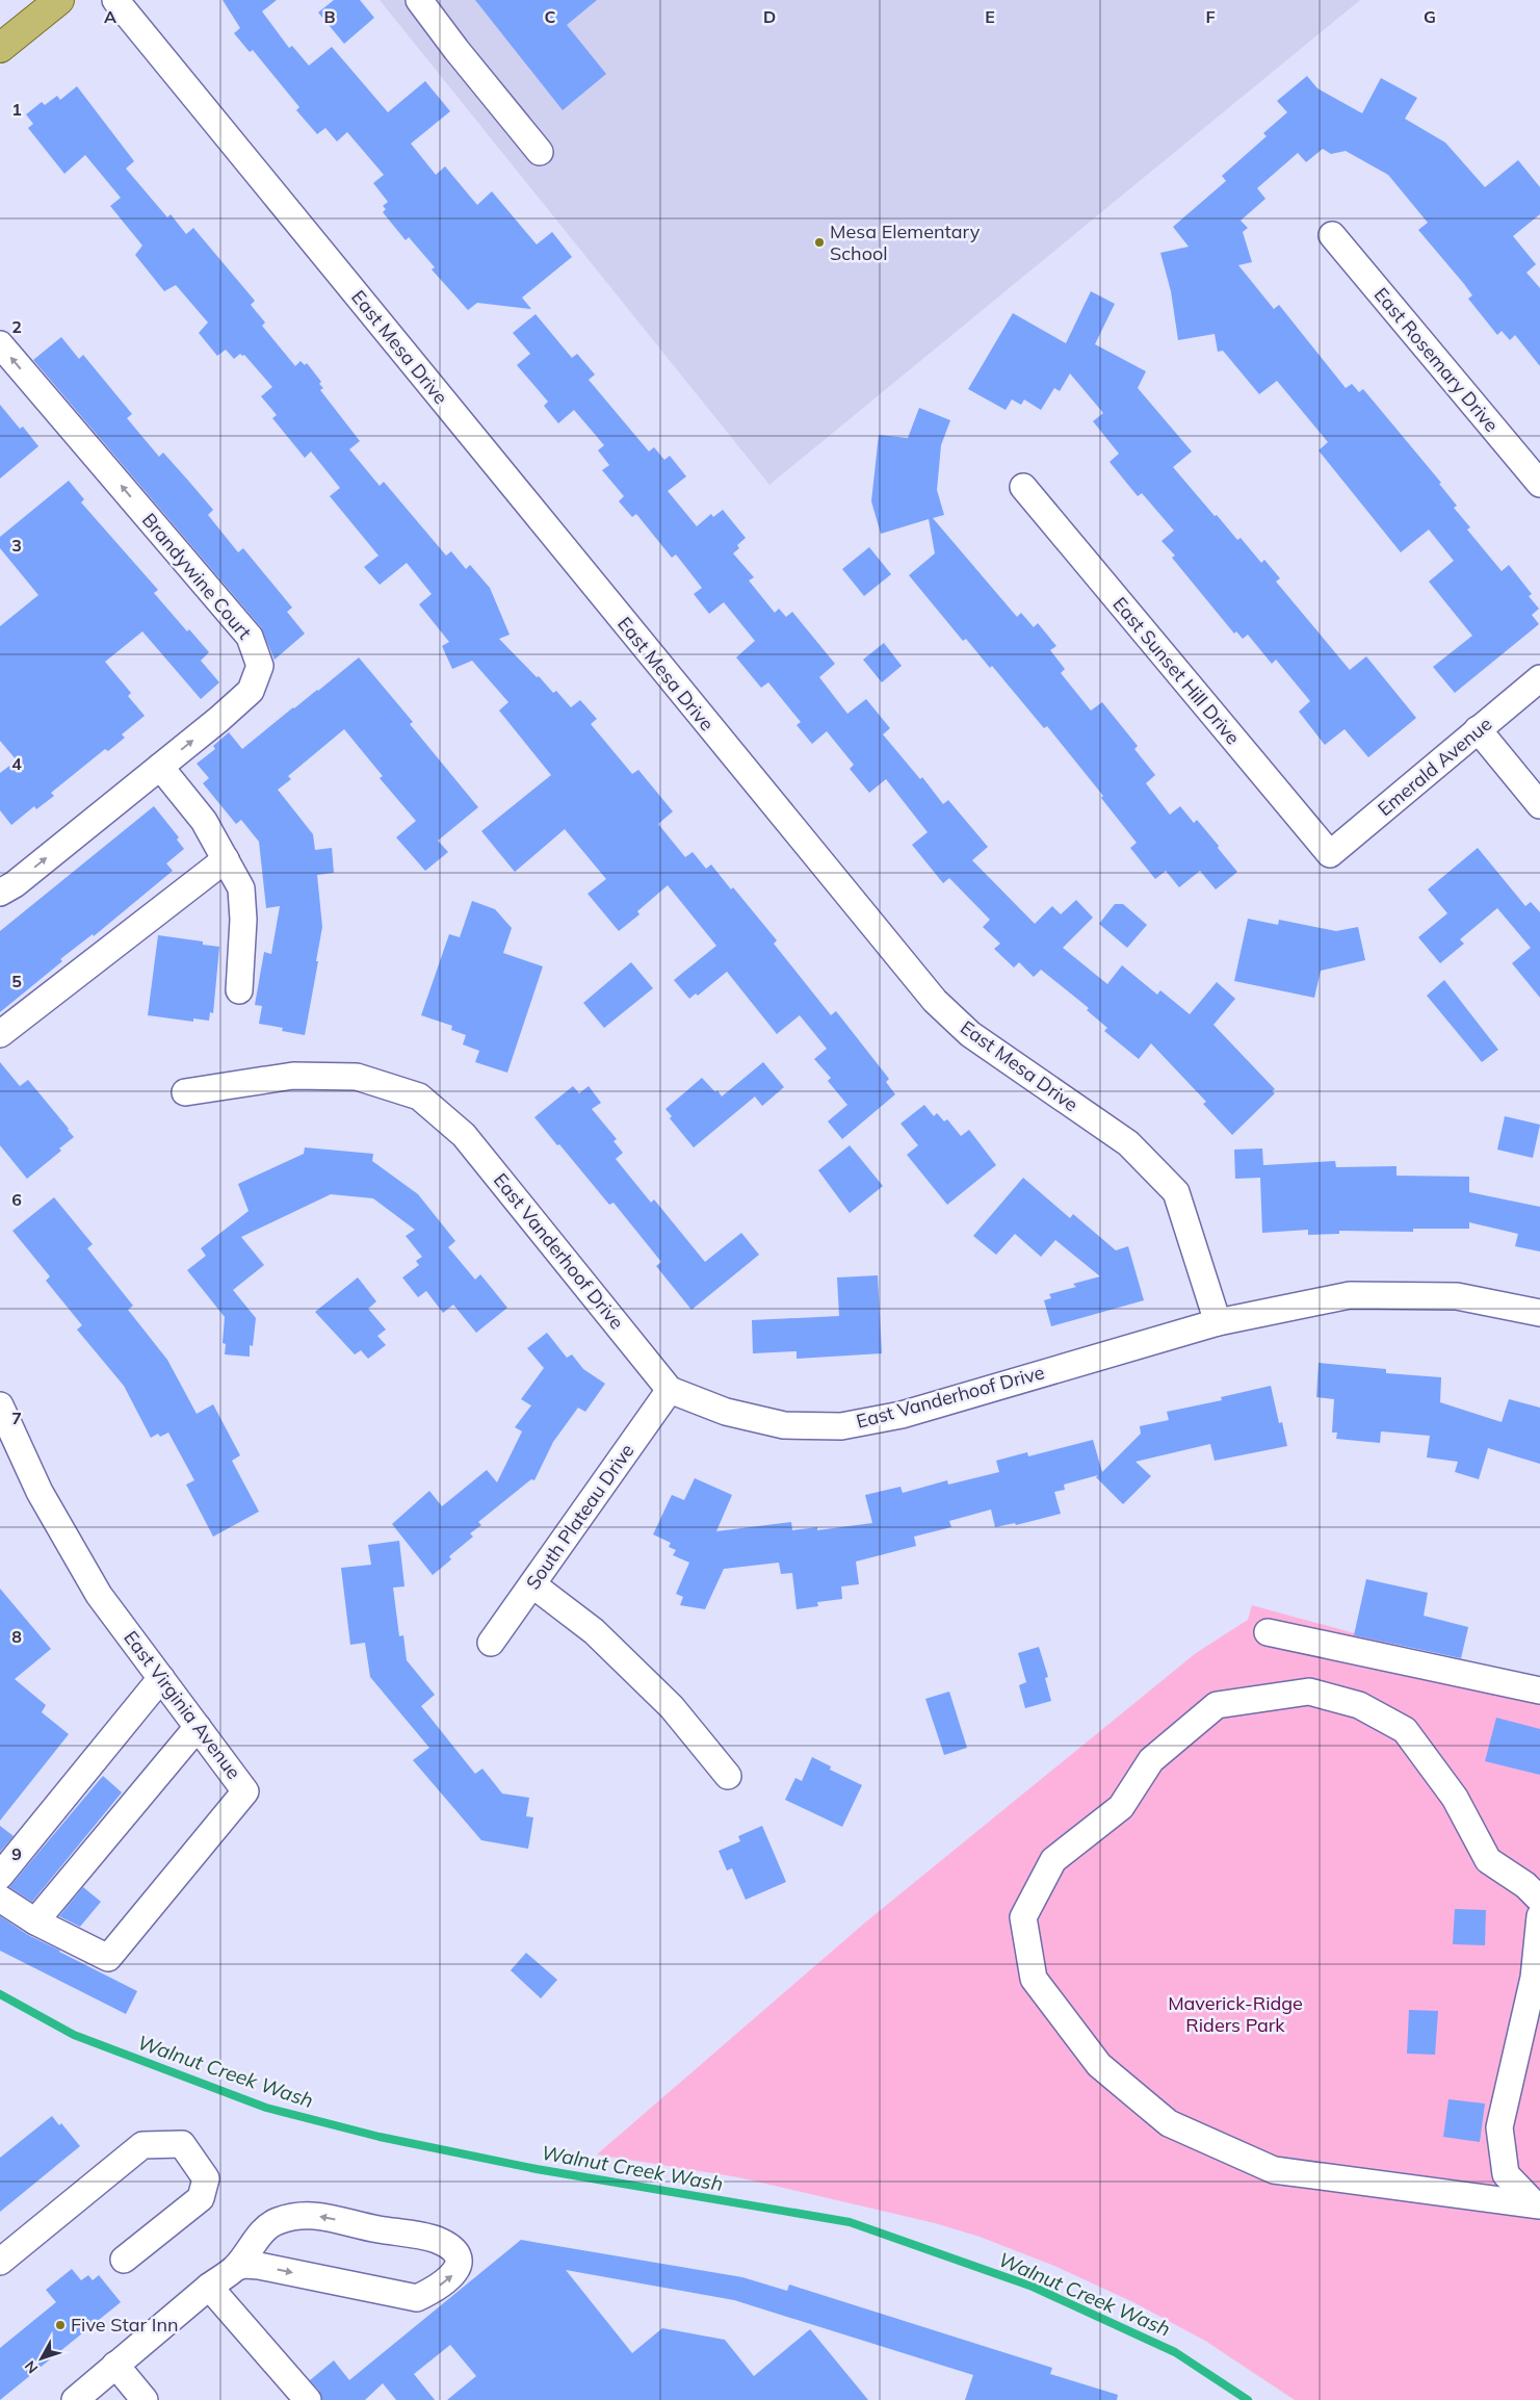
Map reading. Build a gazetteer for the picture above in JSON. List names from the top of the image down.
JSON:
{
  "streets": {
    "street": [
      "East Mesa Drive",
      "East Rosemary Drive",
      "Brandywine Court",
      "East Sunset Hill Drive",
      "Emerald Avenue",
      "East Vanderhoof Drive",
      "South Plateau Drive",
      "East Virginia Avenue"
    ]
  },
  "crossings": [
    ["East Mesa Drive", "East Vanderhoof Drive"],
    ["East Sunset Hill Drive", "Emerald Avenue"],
    ["East Vanderhoof Drive", "South Plateau Drive"]
  ],
  "water": ["Walnut Creek Wash"],
  "parks": ["Maverick-Ridge Riders Park"],
  "places": ["Mesa Elementary School", "Five Star Inn"],
  "north": "bottom left",
  "grid": {
    "columns": [
      "A",
      "B",
      "C",
      "D",
      "E",
      "F",
      "G"
    ],
    "rows": [
      "1",
      "2",
      "3",
      "4",
      "5",
      "6",
      "7",
      "8",
      "9"
    ]
  }
}
